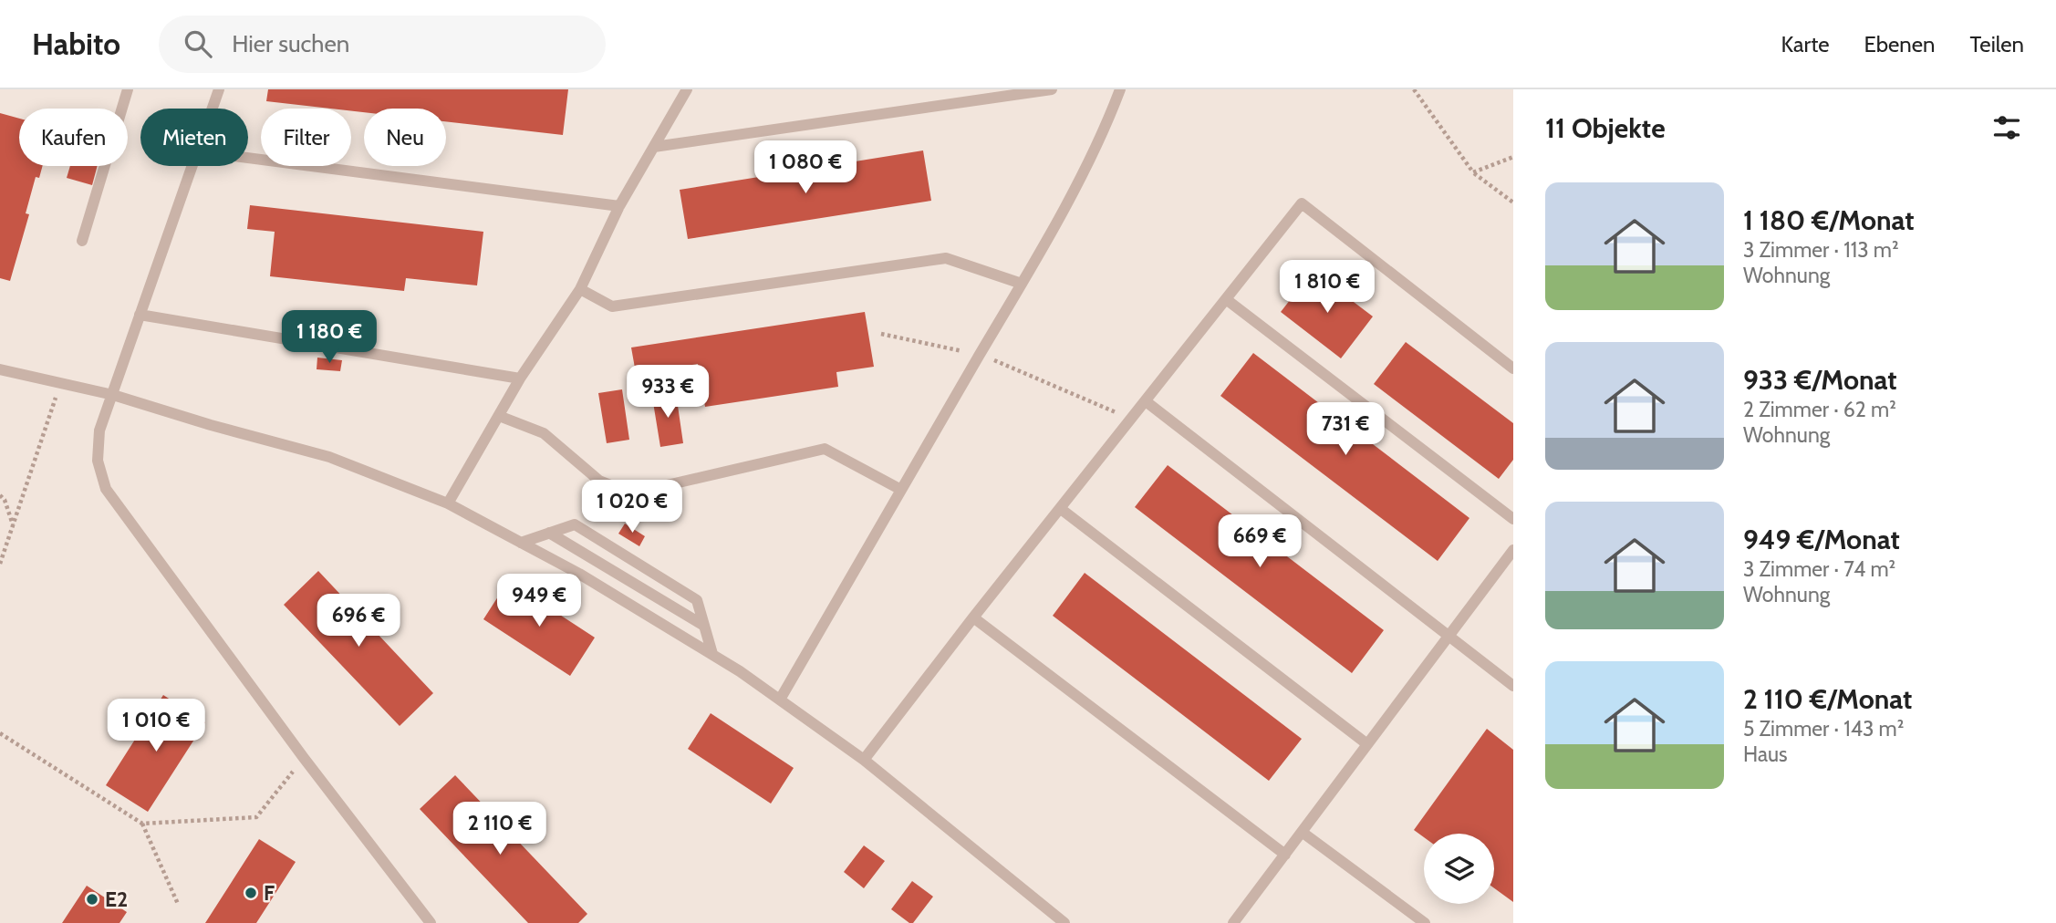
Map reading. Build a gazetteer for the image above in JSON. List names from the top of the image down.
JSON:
{
  "places": ["F", "E2"],
  "page": {
    "header": "Habito",
    "search": "Hier suchen",
    "nav": ["Karte", "Ebenen", "Teilen"],
    "heading": "11 Objekte",
    "chip": [
      "Kaufen",
      "Mieten",
      "Filter",
      "Neu"
    ],
    "price": [
      "1 080 €",
      "1 810 €",
      "1 180 €",
      "933 €",
      "731 €",
      "1 020 €",
      "669 €",
      "949 €",
      "696 €",
      "1 010 €",
      "2 110 €"
    ],
    "list": [
      {
        "name": "1 180 €/Monat",
        "note": "3 Zimmer · 113 m² · Wohnung"
      },
      {
        "name": "933 €/Monat",
        "note": "2 Zimmer · 62 m² · Wohnung"
      },
      {
        "name": "949 €/Monat",
        "note": "3 Zimmer · 74 m² · Wohnung"
      },
      {
        "name": "2 110 €/Monat",
        "note": "5 Zimmer · 143 m² · Haus"
      }
    ]
  }
}
